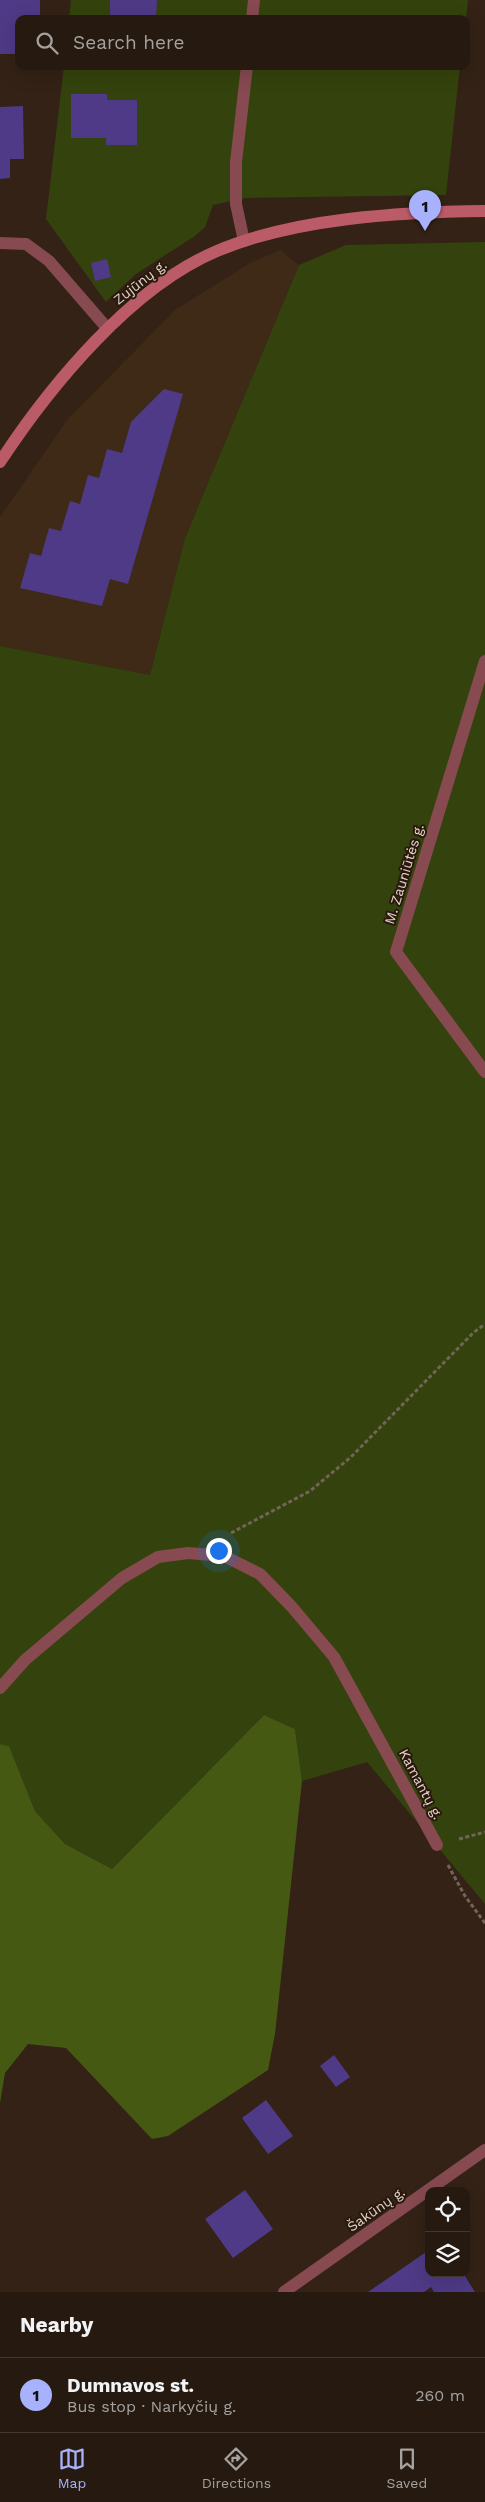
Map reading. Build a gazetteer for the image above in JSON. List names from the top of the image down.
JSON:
{
  "streets": {
    "main road": ["Zujūnų g."],
    "street": ["M. Zauniūtės g.", "Kamantų g.", "Šakūnų g."]
  },
  "page": {
    "search": "Search here",
    "pins": "1",
    "heading": "Nearby",
    "list": [
      {
        "mark": "1",
        "name": "Dumnavos st.",
        "note": "Bus stop · Narkyčių g.",
        "value": "260 m"
      }
    ],
    "nav": ["Map", "Directions", "Saved"]
  }
}
